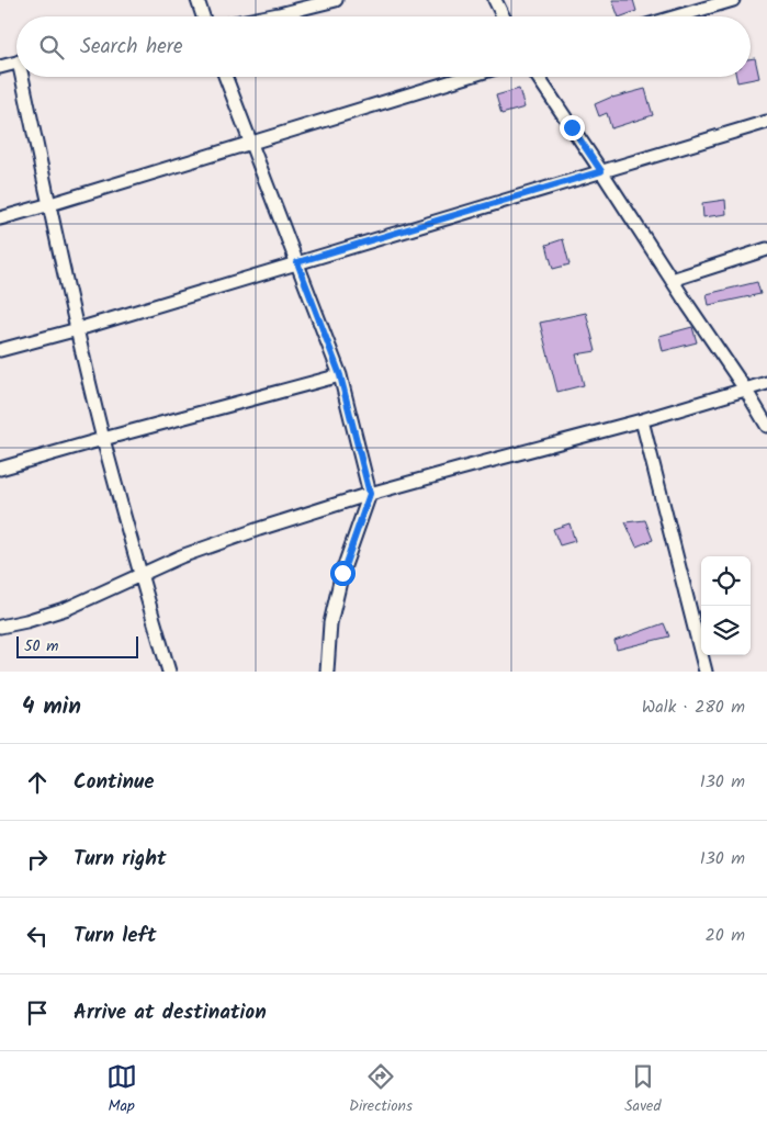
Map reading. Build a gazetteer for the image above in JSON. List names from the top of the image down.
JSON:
{
  "scale_bar": "50 m",
  "page": {
    "search": "Search here",
    "scale": "50 m",
    "heading": ["4 min", "Walk · 280 m"],
    "list": [
      ["Continue", "130 m"],
      ["Turn right", "130 m"],
      ["Turn left", "20 m"],
      "Arrive at destination"
    ],
    "nav": ["Map", "Directions", "Saved"]
  }
}
